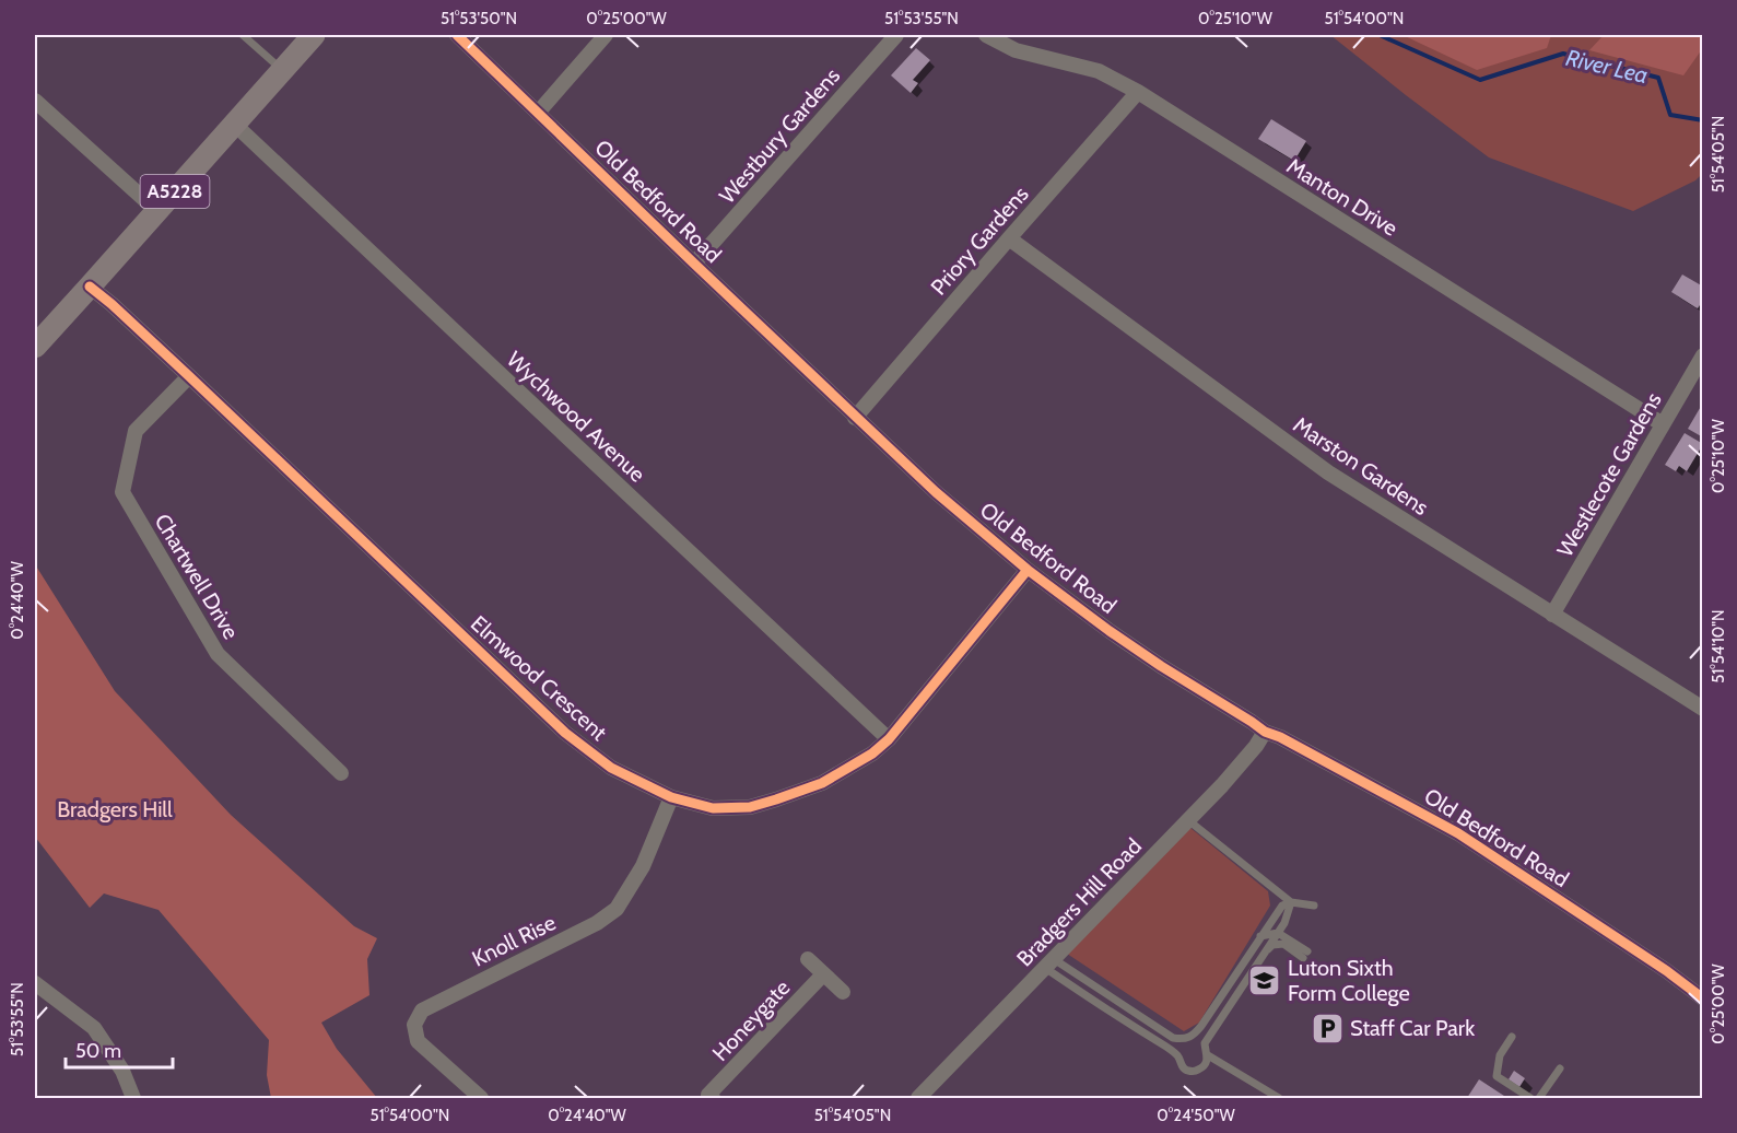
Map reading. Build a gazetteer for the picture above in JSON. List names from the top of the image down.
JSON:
{
  "streets": {
    "main road": ["A5228"],
    "street": [
      "Westbury Gardens",
      "Manton Drive",
      "Old Bedford Road",
      "Priory Gardens",
      "Wychwood Avenue",
      "Marston Gardens",
      "Westlecote Gardens",
      "Chartwell Drive",
      "Elmwood Crescent",
      "Bradgers Hill Road",
      "Knoll Rise",
      "Honeygate"
    ]
  },
  "crossings": [
    ["Westbury Gardens", "Old Bedford Road"],
    ["A5228", "Wychwood Avenue"],
    ["A5228", "Elmwood Crescent"],
    ["Manton Drive", "Priory Gardens"],
    ["Manton Drive", "Westlecote Gardens"],
    ["Old Bedford Road", "Priory Gardens"],
    ["Old Bedford Road", "Elmwood Crescent"],
    ["Old Bedford Road", "Bradgers Hill Road"],
    ["Priory Gardens", "Marston Gardens"],
    ["Wychwood Avenue", "Elmwood Crescent"],
    ["Marston Gardens", "Westlecote Gardens"],
    ["Chartwell Drive", "Elmwood Crescent"],
    ["Elmwood Crescent", "Knoll Rise"]
  ],
  "water": ["River Lea"],
  "parks": ["Bradgers Hill"],
  "places": {
    "school or university": ["Luton Sixth Form College"],
    "parking": ["Staff Car Park"]
  },
  "scale_bar": "50 m",
  "coordinates": [
    "51°53'50\"N",
    "0°25'00\"W",
    "51°53'55\"N",
    "0°25'10\"W",
    "51°54'00\"N",
    "51°54'05\"N",
    "0°24'40\"W",
    "51°54'10\"N",
    "0°24'50\"W"
  ]
}
